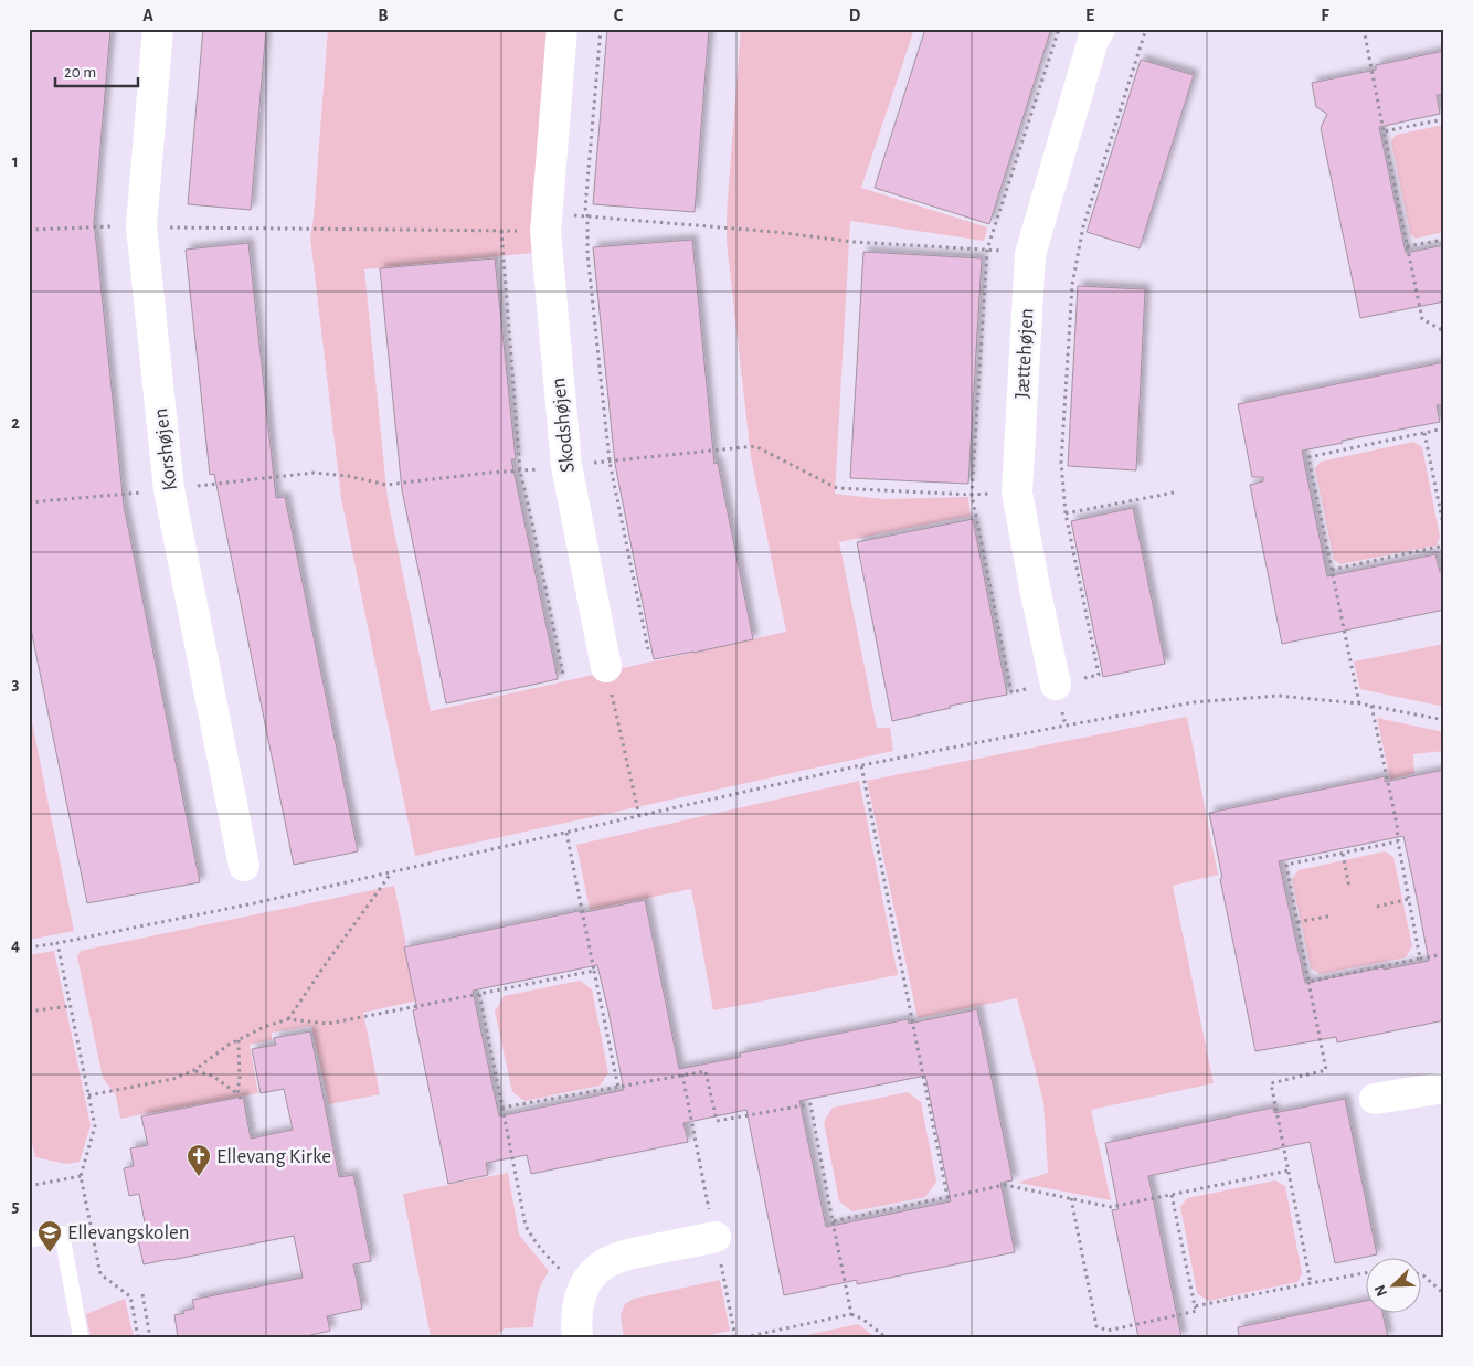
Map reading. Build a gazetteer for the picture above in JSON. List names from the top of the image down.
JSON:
{
  "streets": {
    "street": ["Jættehøjen", "Skodshøjen", "Korshøjen"]
  },
  "places": {
    "church": ["Ellevang Kirke"],
    "school or university": ["Ellevangskolen"]
  },
  "scale_bar": "20 m",
  "north": "bottom left",
  "grid": {
    "columns": [
      "A",
      "B",
      "C",
      "D",
      "E",
      "F"
    ],
    "rows": [
      "1",
      "2",
      "3",
      "4",
      "5"
    ]
  }
}
